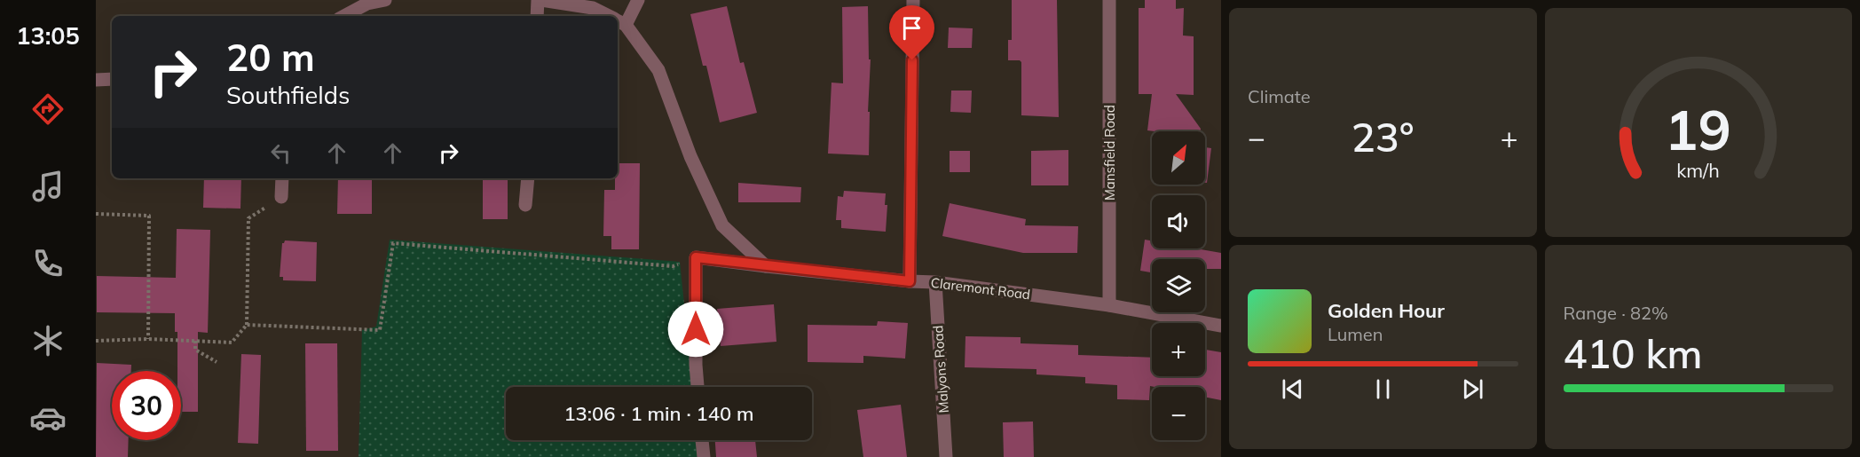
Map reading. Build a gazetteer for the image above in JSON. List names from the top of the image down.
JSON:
{
  "streets": {
    "street": ["Mansfield Road", "Claremont Road", "Malyons Road"]
  },
  "crossings": [
    ["Mansfield Road", "Claremont Road"],
    ["Claremont Road", "Malyons Road"]
  ],
  "north": "top right",
  "page": {
    "tabs": "13:05",
    "tile": [
      "Climate",
      ["Range · 82%", "410 km"]
    ],
    "turn": ["20 m", "Southfields"],
    "heat": ["−", "23°", "+"],
    "map_buttons": ["+", "−"],
    "song": ["Golden Hour", "Lumen"],
    "limit": "30",
    "trip": "13:06 · 1 min · 140 m",
    "gauge": ["19", "km/h"]
  }
}
